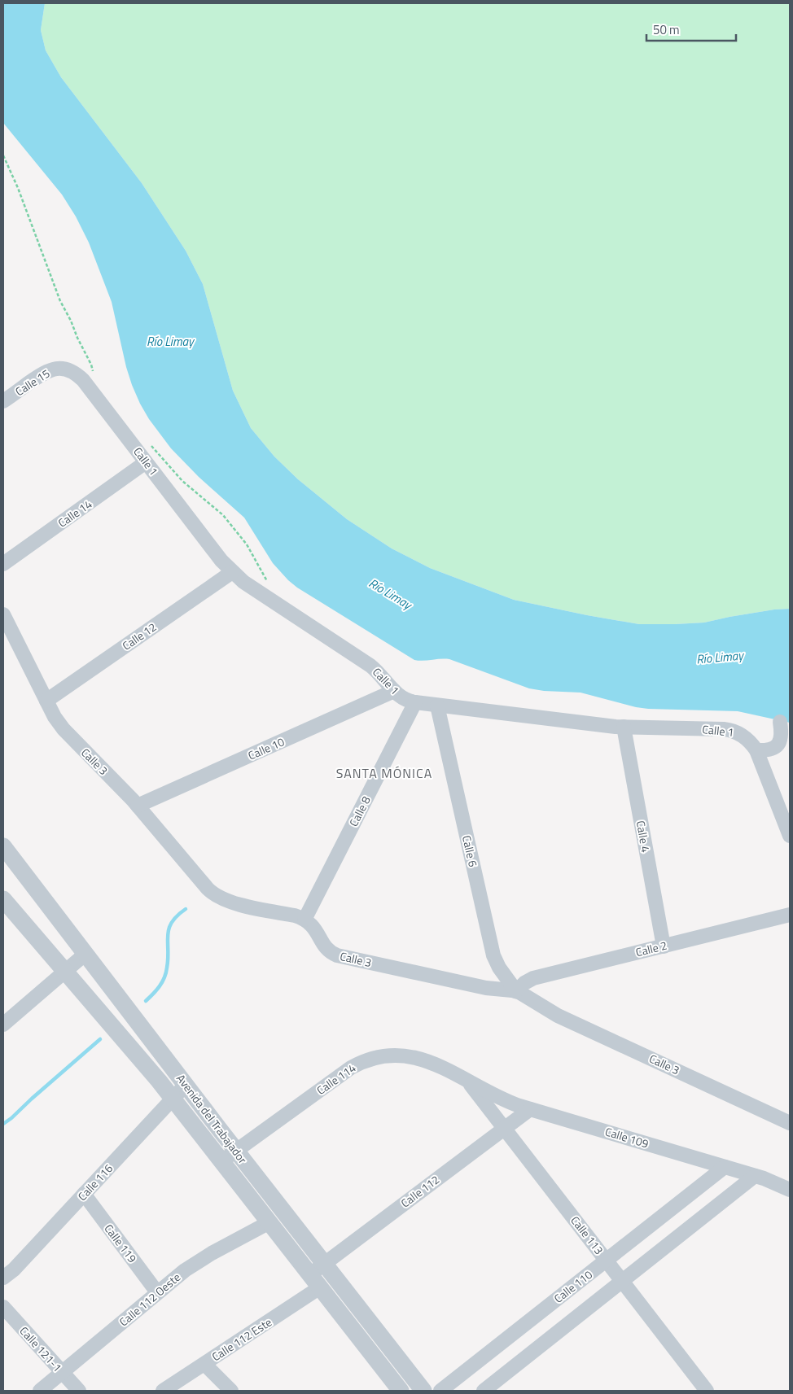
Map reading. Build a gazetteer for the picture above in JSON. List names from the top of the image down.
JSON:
{
  "streets": {
    "street": [
      "Calle 15",
      "Calle 1",
      "Calle 14",
      "Calle 12",
      "Calle 10",
      "Calle 3",
      "Calle 8",
      "Calle 4",
      "Calle 6",
      "Calle 2",
      "Calle 114",
      "Avenida del Trabajador",
      "Calle 109",
      "Calle 116",
      "Calle 112",
      "Calle 113",
      "Calle 119",
      "Calle 110",
      "Calle 112 Oeste",
      "Calle 112 Este",
      "Calle 121-1"
    ]
  },
  "crossings": [
    ["Calle 15", "Calle 1"],
    ["Calle 1", "Calle 14"],
    ["Calle 1", "Calle 12"],
    ["Calle 1", "Calle 10"],
    ["Calle 1", "Calle 8"],
    ["Calle 1", "Calle 4"],
    ["Calle 1", "Calle 6"],
    ["Calle 12", "Calle 3"],
    ["Calle 10", "Calle 3"],
    ["Calle 3", "Calle 8"],
    ["Calle 3", "Calle 6"],
    ["Calle 3", "Calle 2"],
    ["Calle 4", "Calle 2"],
    ["Calle 6", "Calle 2"],
    ["Calle 114", "Avenida del Trabajador"],
    ["Calle 114", "Calle 109"],
    ["Calle 114", "Calle 113"],
    ["Avenida del Trabajador", "Calle 116"],
    ["Avenida del Trabajador", "Calle 112"],
    ["Avenida del Trabajador", "Calle 112 Oeste"],
    ["Avenida del Trabajador", "Calle 112 Este"],
    ["Calle 109", "Calle 112"],
    ["Calle 109", "Calle 113"],
    ["Calle 109", "Calle 110"],
    ["Calle 116", "Calle 119"],
    ["Calle 112", "Calle 113"],
    ["Calle 112", "Calle 112 Este"],
    ["Calle 113", "Calle 110"],
    ["Calle 119", "Calle 112 Oeste"],
    ["Calle 112 Oeste", "Calle 121-1"]
  ],
  "districts": ["SANTA MÓNICA"],
  "water": ["Río Limay"],
  "scale_bar": "50 m"
}
